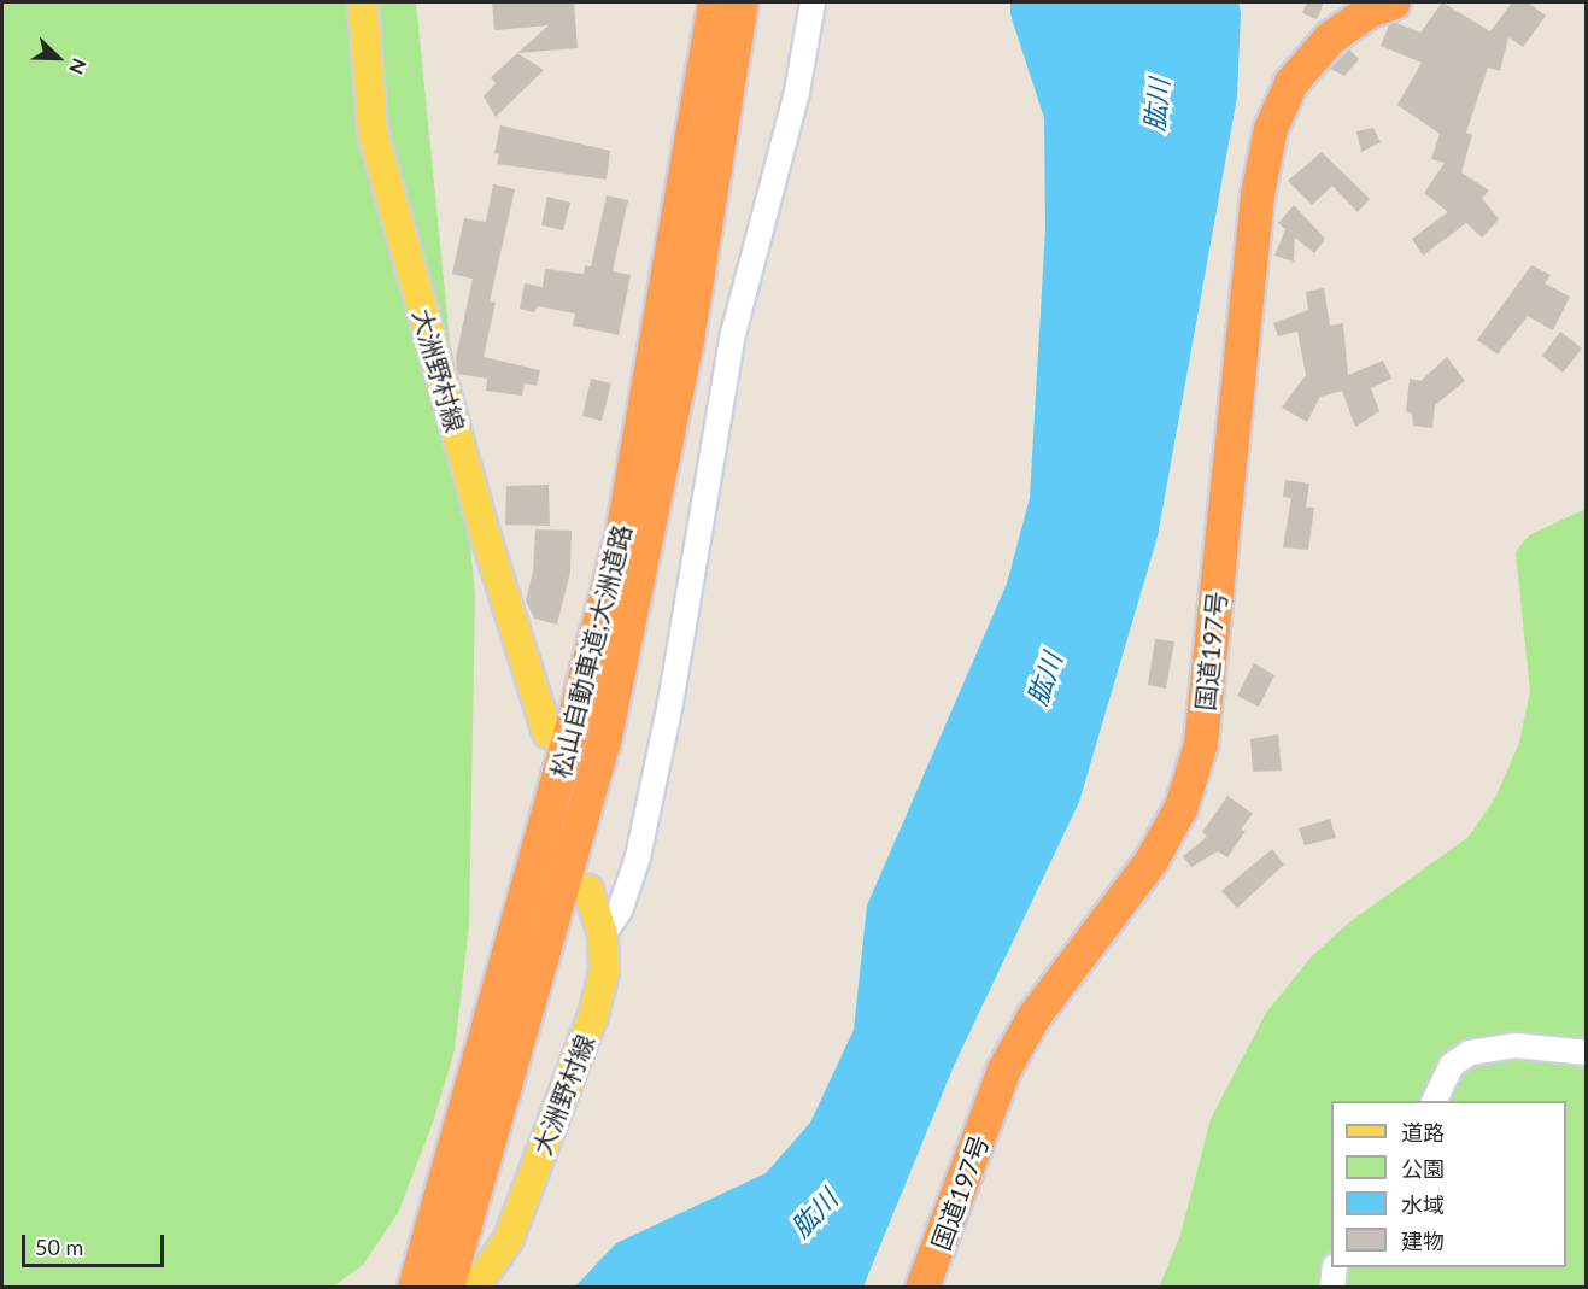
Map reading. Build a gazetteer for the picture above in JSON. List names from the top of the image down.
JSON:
{
  "streets": {
    "highway": ["松山自動車道;大洲道路", "国道197号"],
    "main road": ["大洲野村線"]
  },
  "water": ["肱川"],
  "legend": [
    "道路",
    "公園",
    "水域",
    "建物"
  ],
  "scale_bar": "50 m",
  "north": "bottom right"
}
